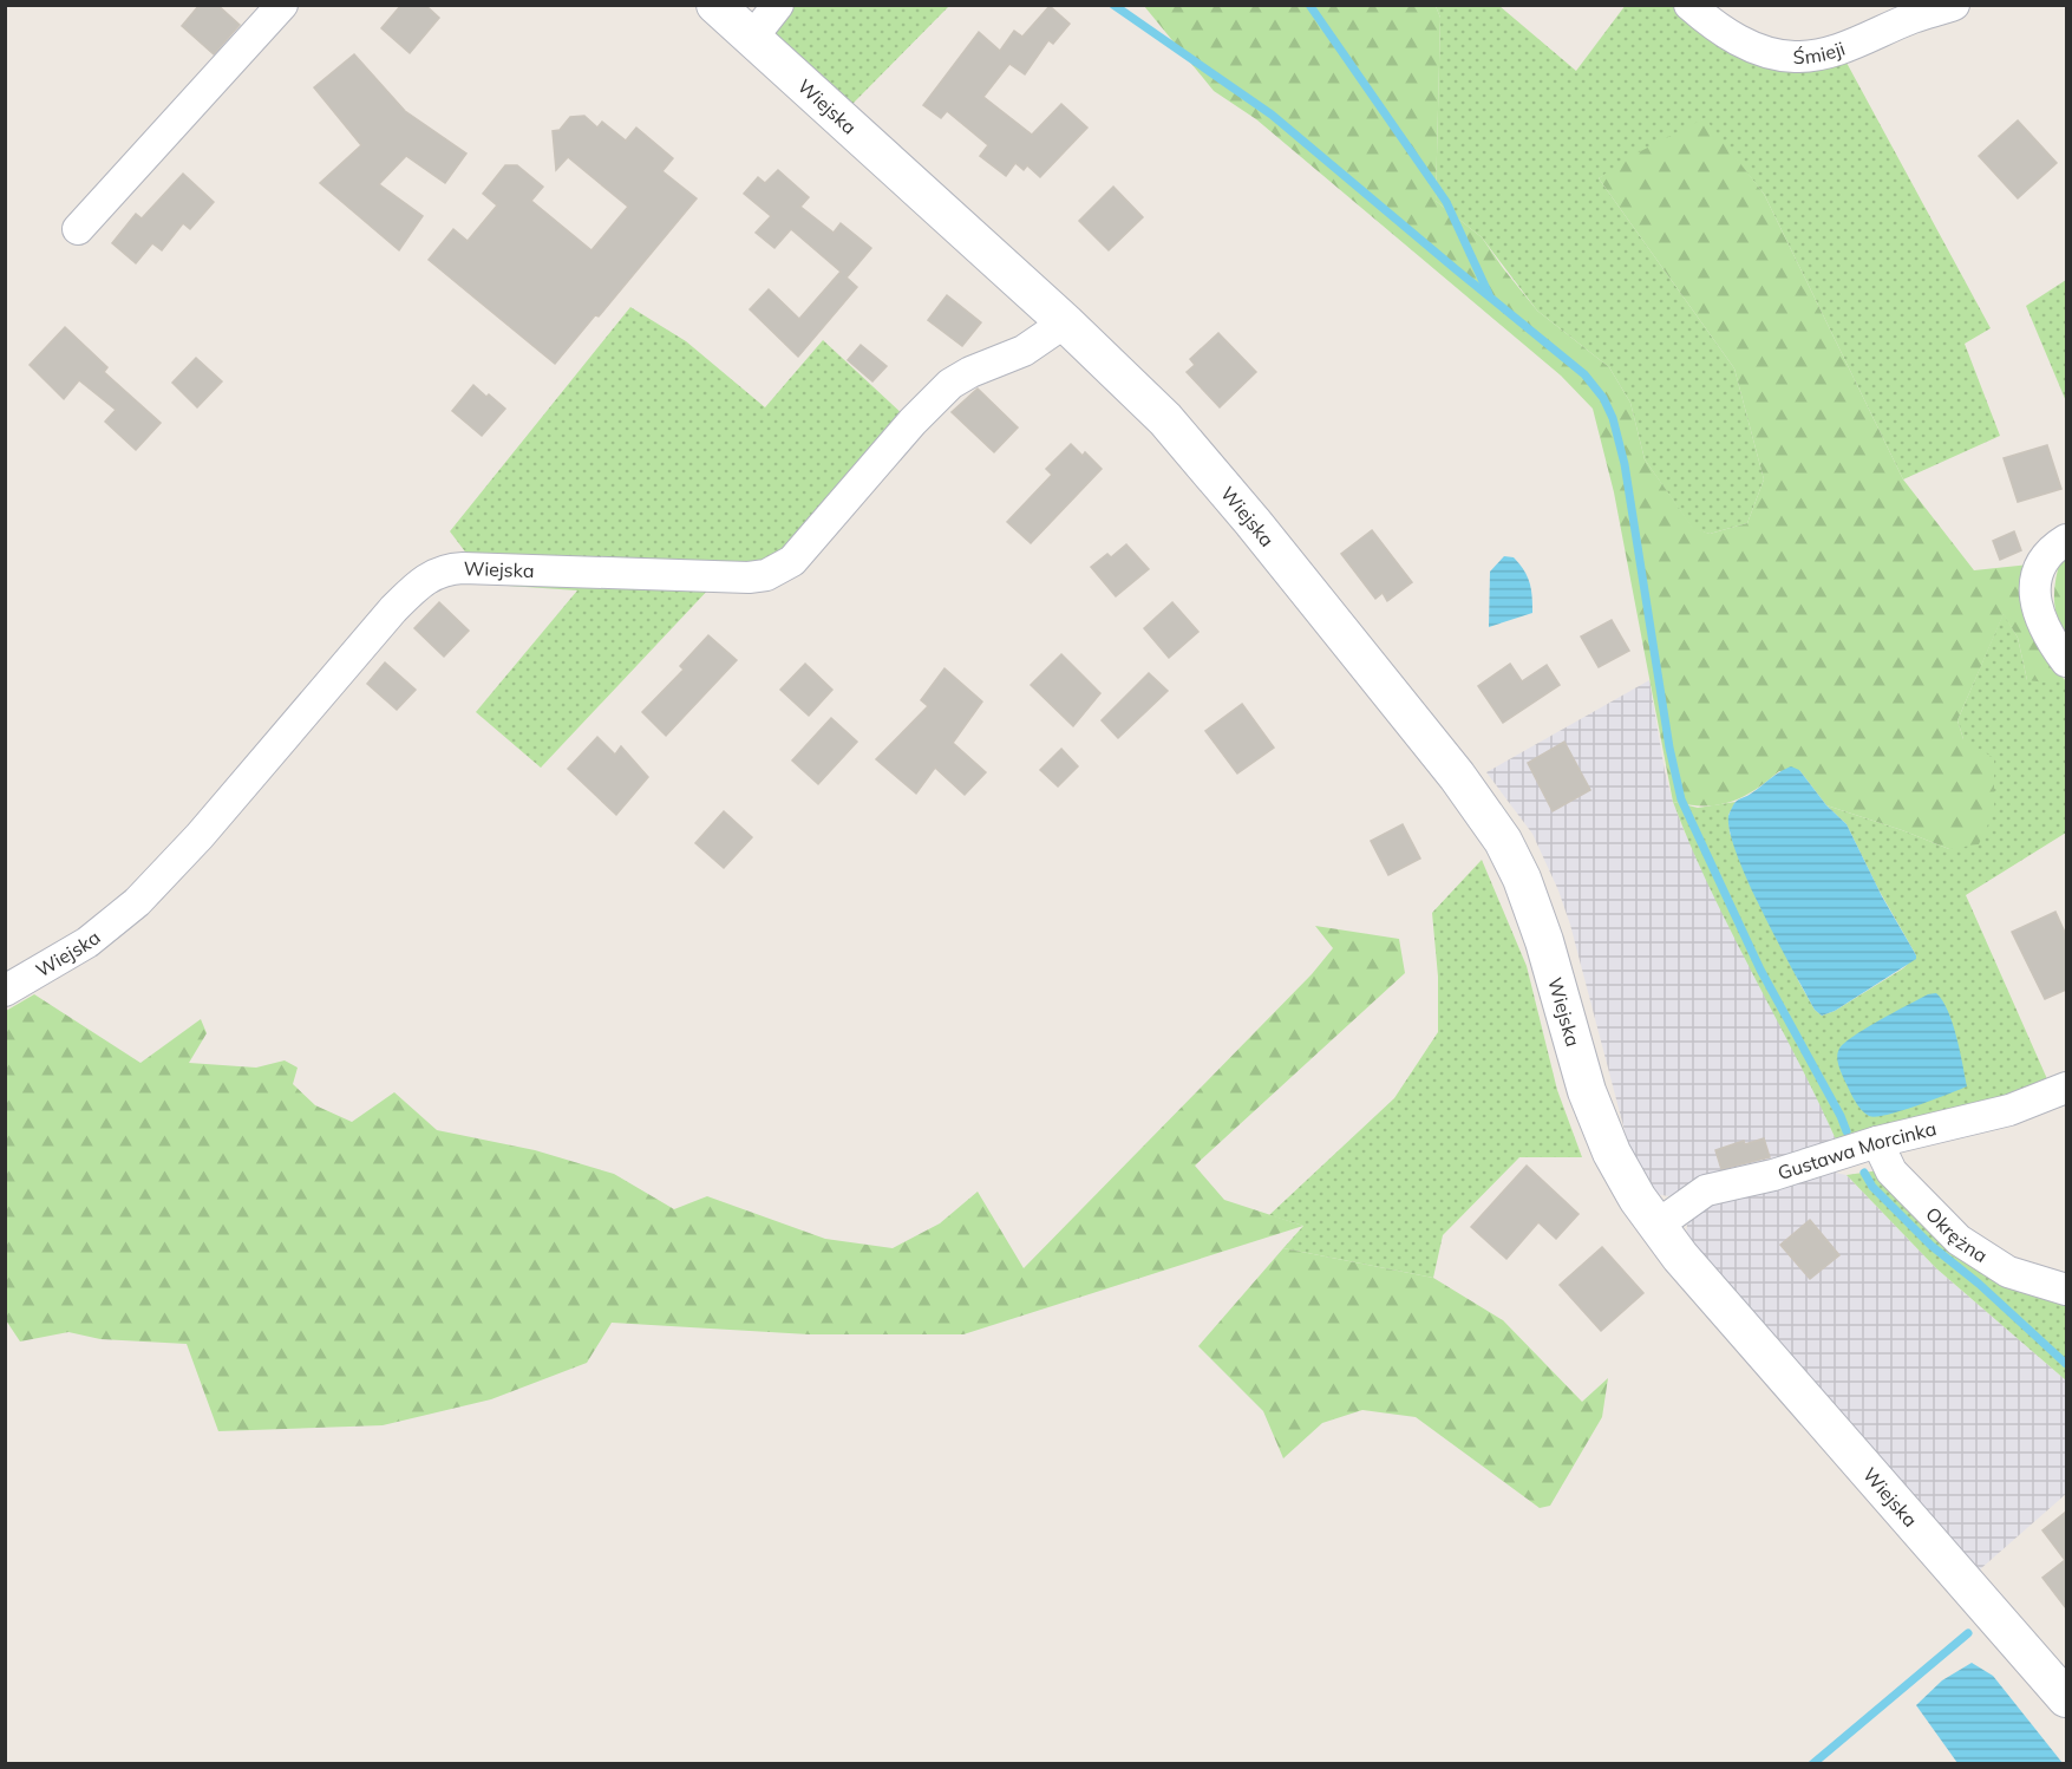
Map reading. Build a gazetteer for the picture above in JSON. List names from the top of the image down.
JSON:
{
  "streets": {
    "street": [
      "Śmieji",
      "Wiejska",
      "Gustawa Morcinka",
      "Okrężna"
    ]
  },
  "crossings": [
    ["Wiejska", "Gustawa Morcinka"],
    ["Gustawa Morcinka", "Okrężna"]
  ]
}
